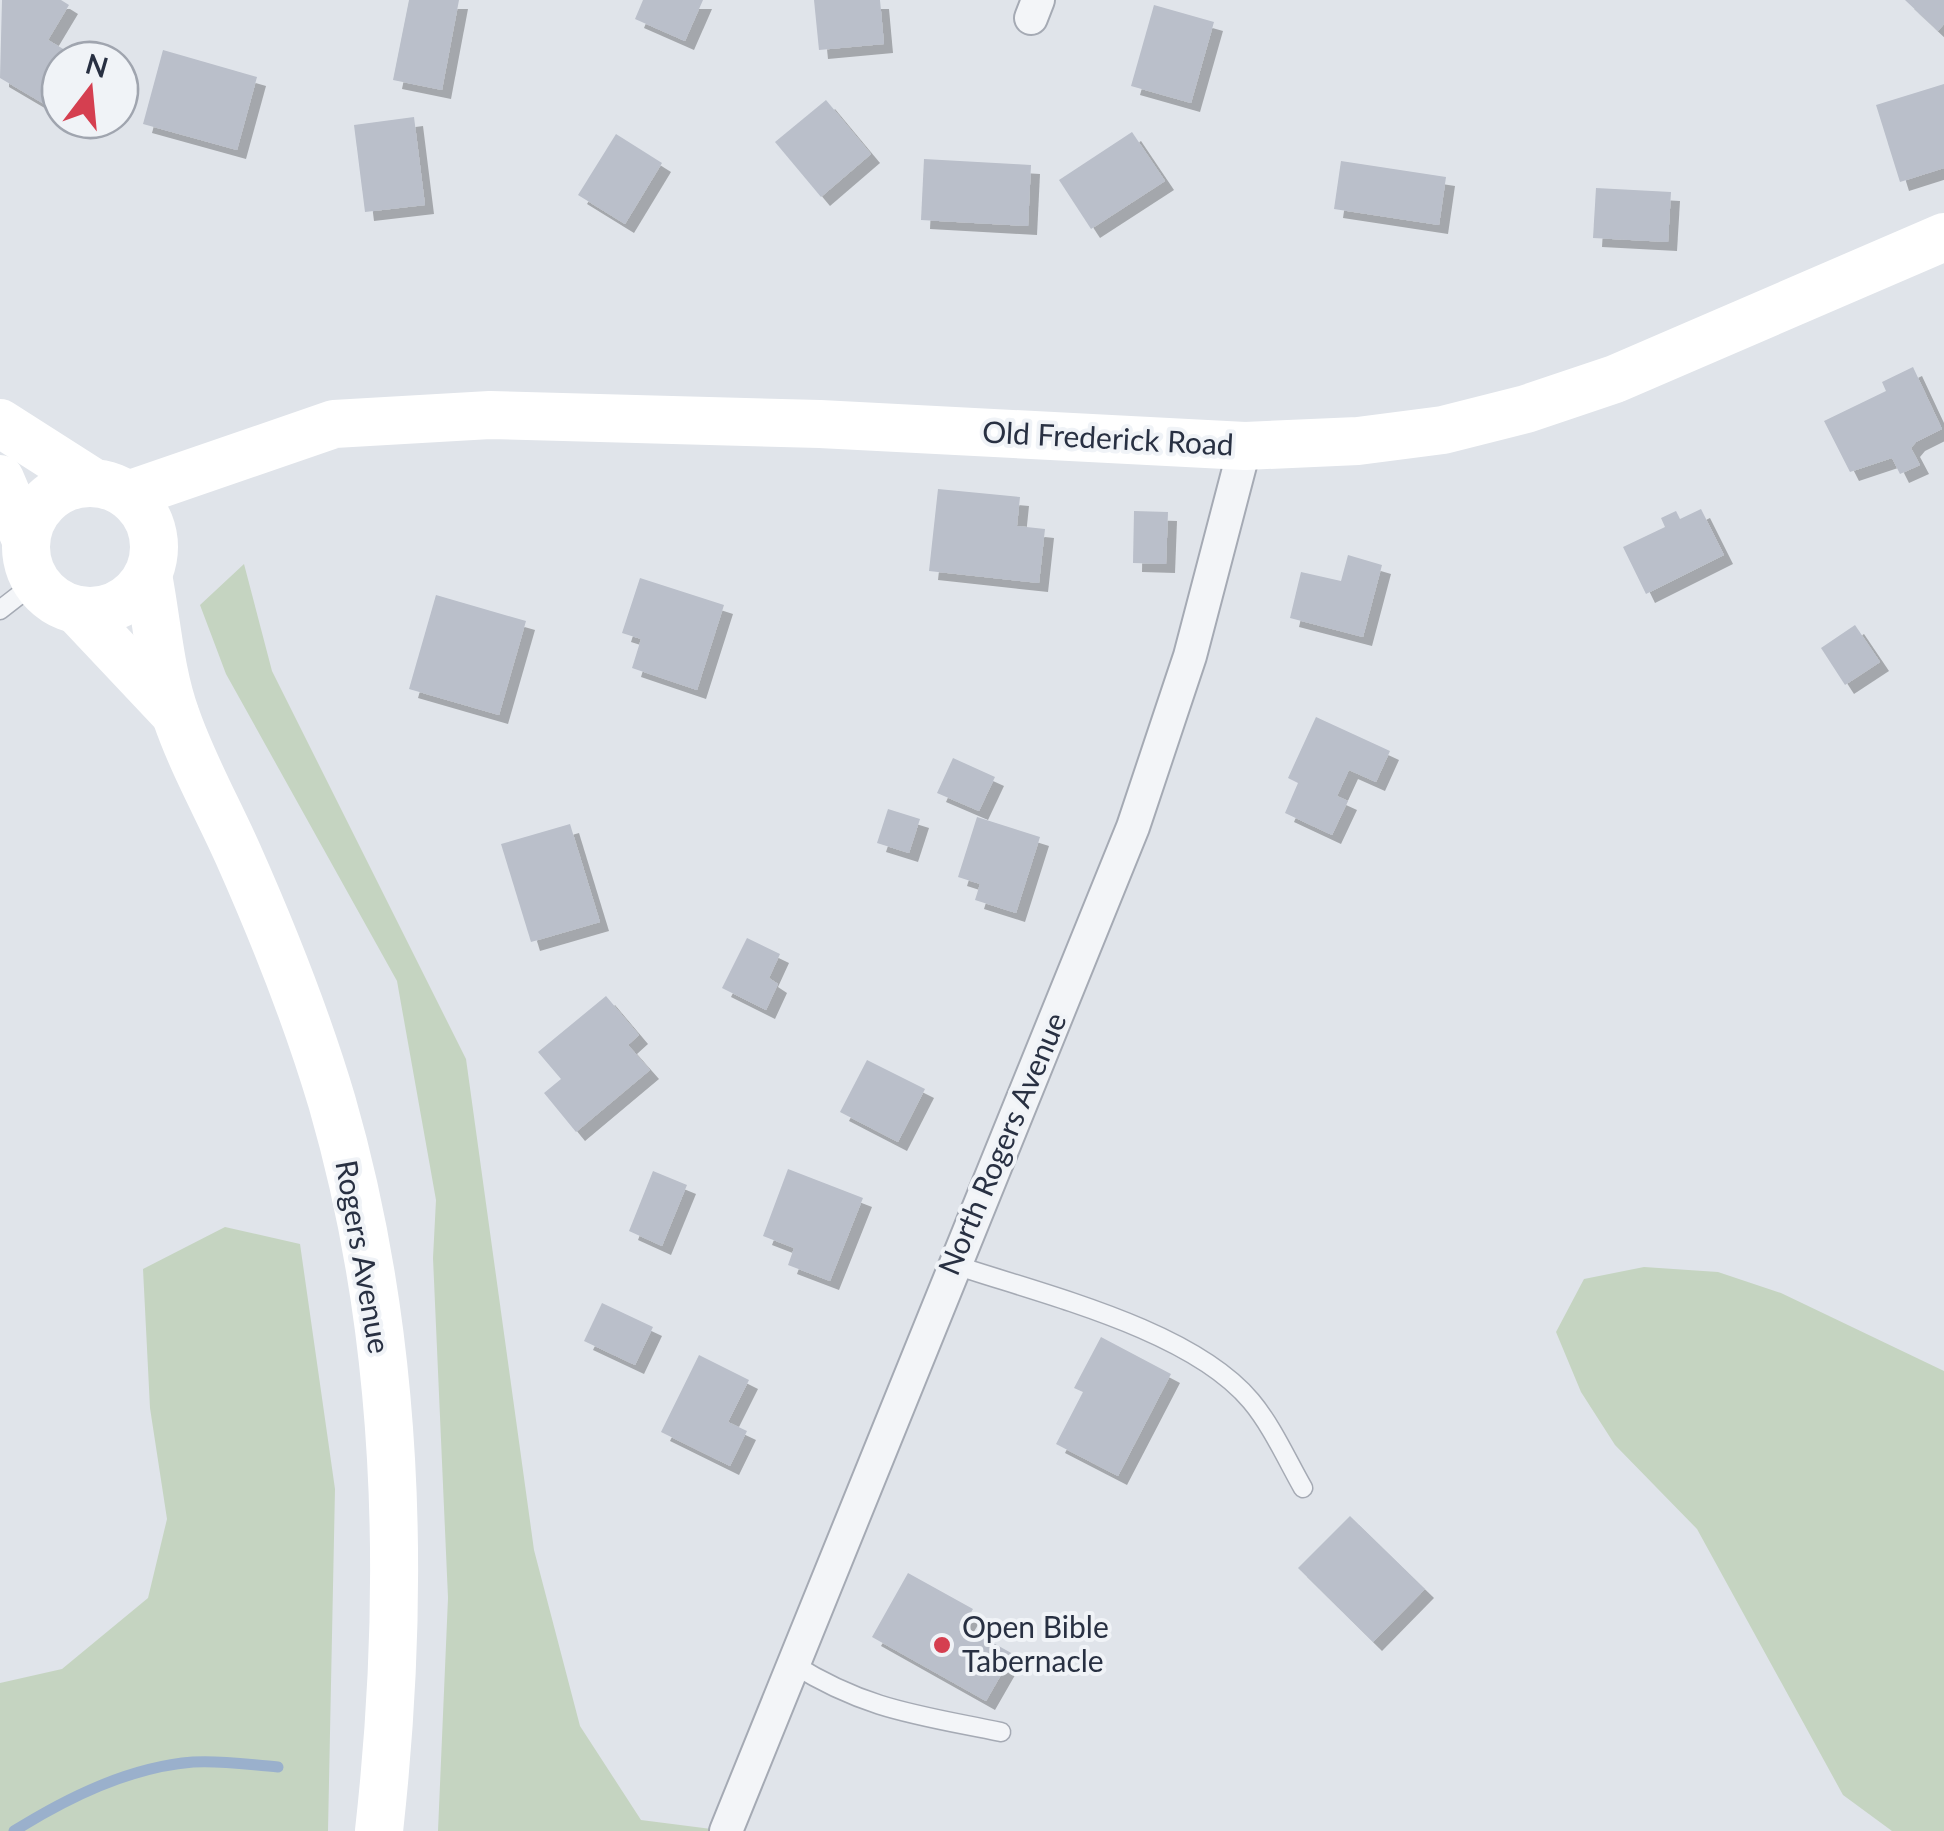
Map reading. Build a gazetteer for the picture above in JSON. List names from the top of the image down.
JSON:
{
  "streets": {
    "street": ["Old Frederick Road", "North Rogers Avenue", "Rogers Avenue"]
  },
  "crossings": [
    ["Old Frederick Road", "North Rogers Avenue"],
    ["Old Frederick Road", "Rogers Avenue"]
  ],
  "places": ["Open Bible Tabernacle"],
  "north": "top"
}
